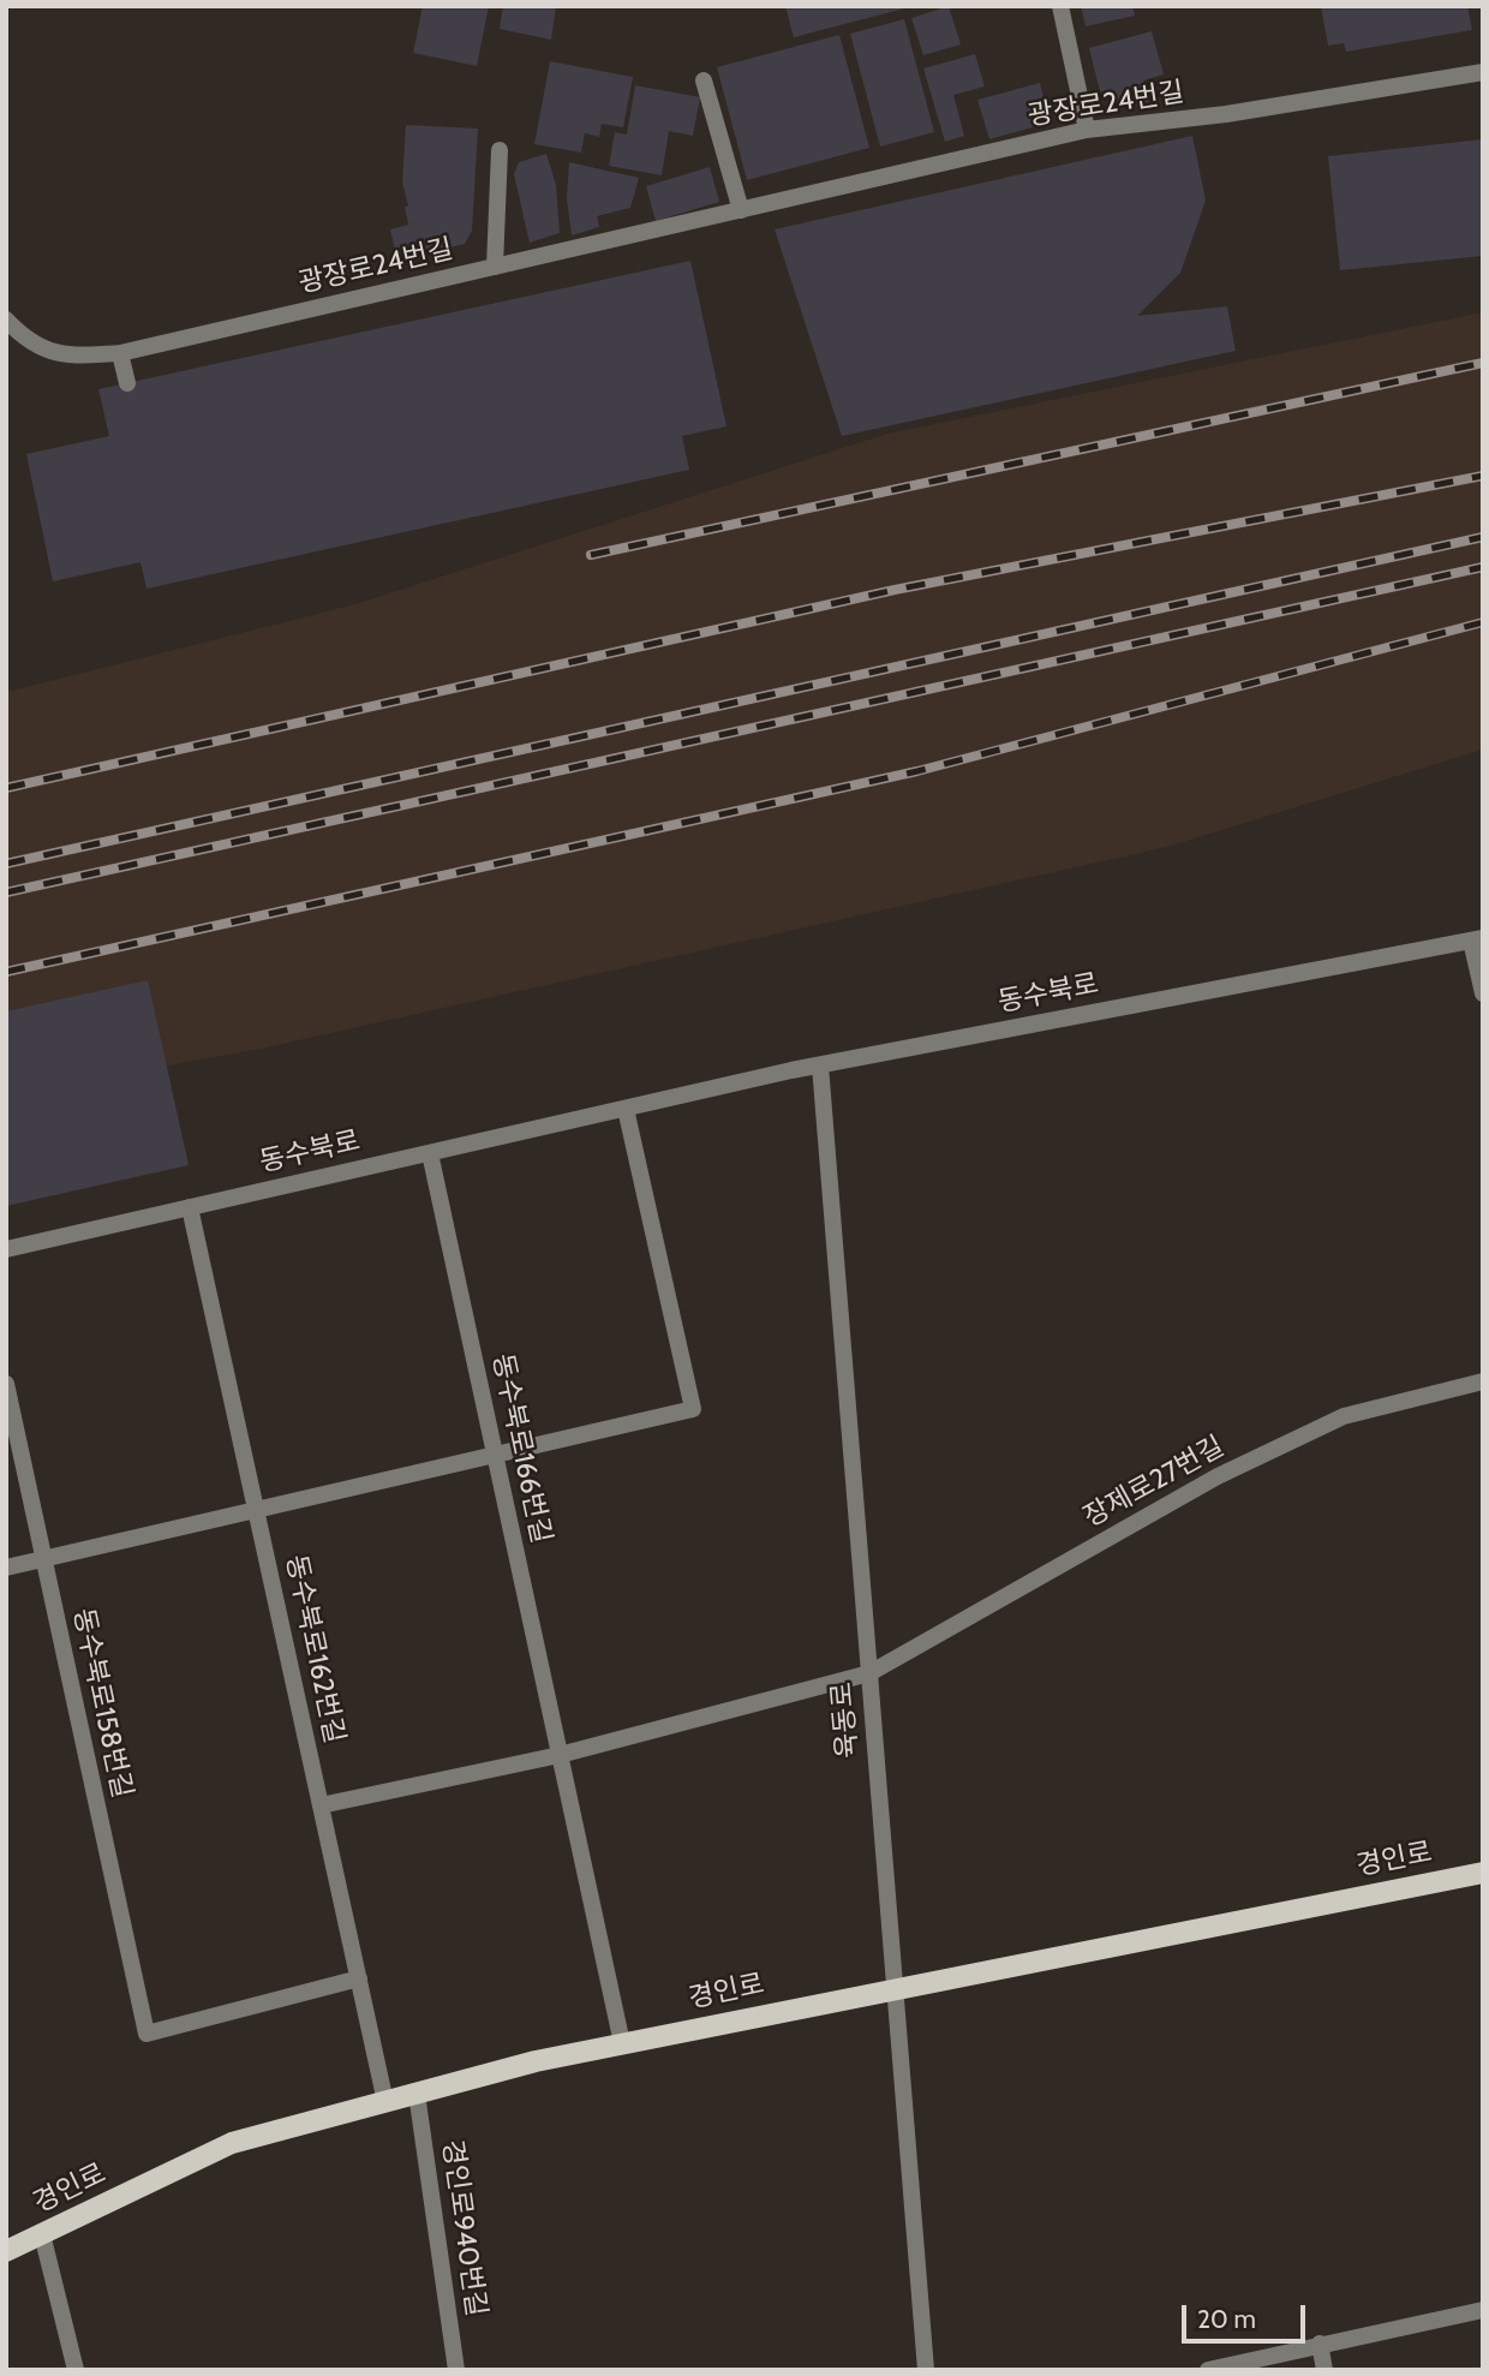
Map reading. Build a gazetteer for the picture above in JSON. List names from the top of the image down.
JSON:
{
  "streets": {
    "main road": ["경인로"],
    "street": [
      "광장로24번길",
      "동수북로",
      "동수북로166번길",
      "장제로27번길",
      "동수북로162번길",
      "동수북로158번길",
      "육동로",
      "경인로940번길"
    ]
  },
  "crossings": [
    ["동수북로", "동수북로166번길"],
    ["동수북로", "동수북로162번길"],
    ["동수북로", "육동로"],
    ["동수북로166번길", "경인로"],
    ["장제로27번길", "육동로"],
    ["동수북로162번길", "동수북로158번길"],
    ["동수북로162번길", "경인로"],
    ["육동로", "경인로"],
    ["경인로", "경인로940번길"]
  ],
  "scale_bar": "20 m"
}
